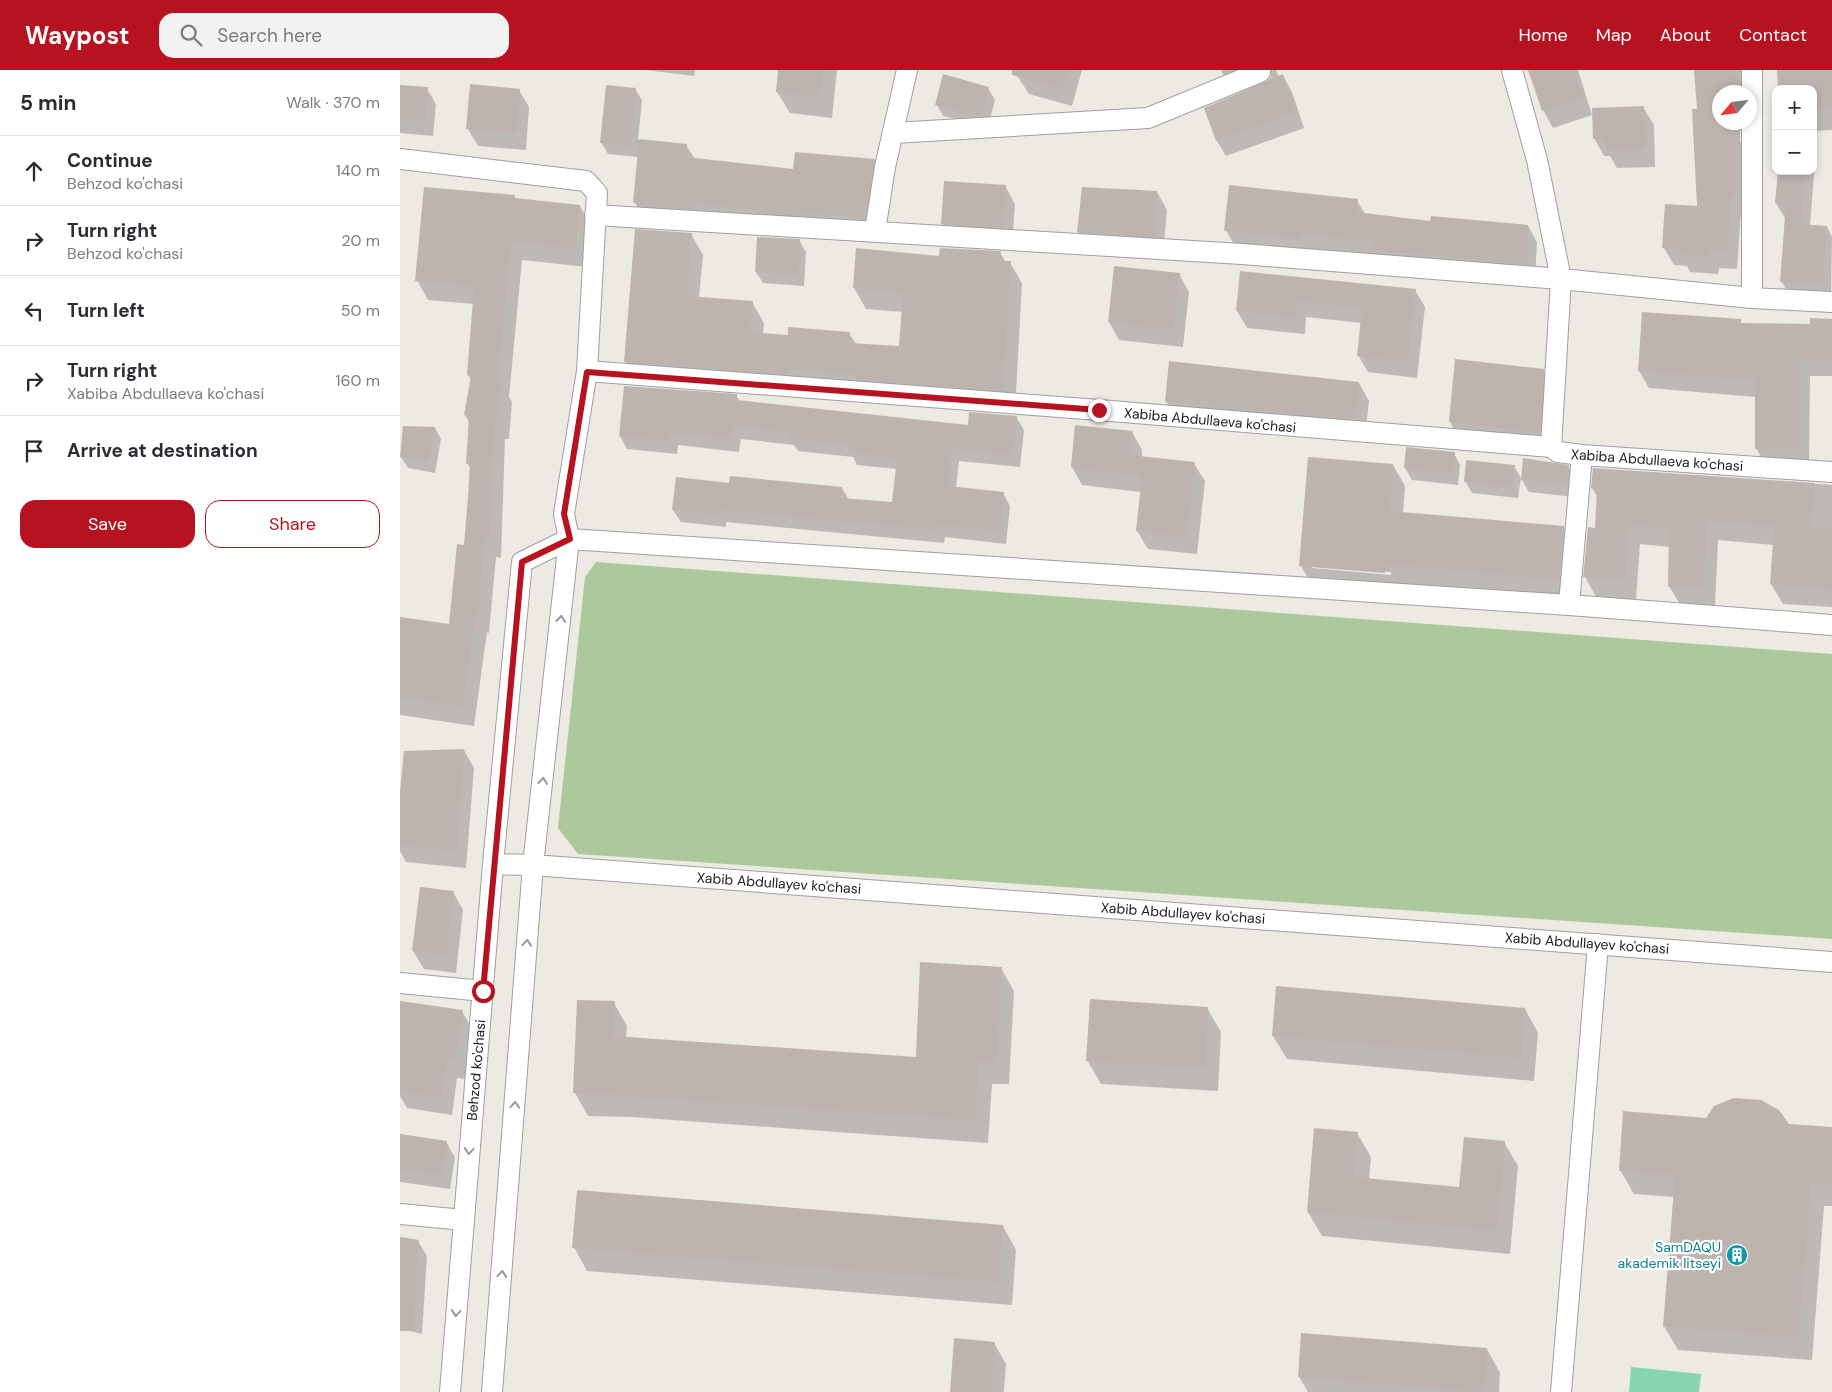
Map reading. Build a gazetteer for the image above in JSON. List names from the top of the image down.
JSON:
{
  "streets": {
    "street": ["Xabiba Abdullaeva ko'chasi", "Xabib Abdullayev ko'chasi", "Behzod ko'chasi"]
  },
  "crossings": [
    ["Xabib Abdullayev ko'chasi", "Behzod ko'chasi"]
  ],
  "places": {
    "building": ["SamDAQU akademik litseyi"]
  },
  "north": "bottom left",
  "page": {
    "header": "Waypost",
    "search": "Search here",
    "nav": [
      "Home",
      "Map",
      "About",
      "Contact"
    ],
    "heading": ["5 min", "Walk · 370 m"],
    "map_buttons": ["+", "−"],
    "list": [
      ["Continue", "Behzod ko'chasi", "140 m"],
      ["Turn right", "Behzod ko'chasi", "20 m"],
      ["Turn left", "50 m"],
      ["Turn right", "Xabiba Abdullaeva ko'chasi", "160 m"],
      "Arrive at destination"
    ],
    "buttons": ["Save", "Share"]
  }
}
